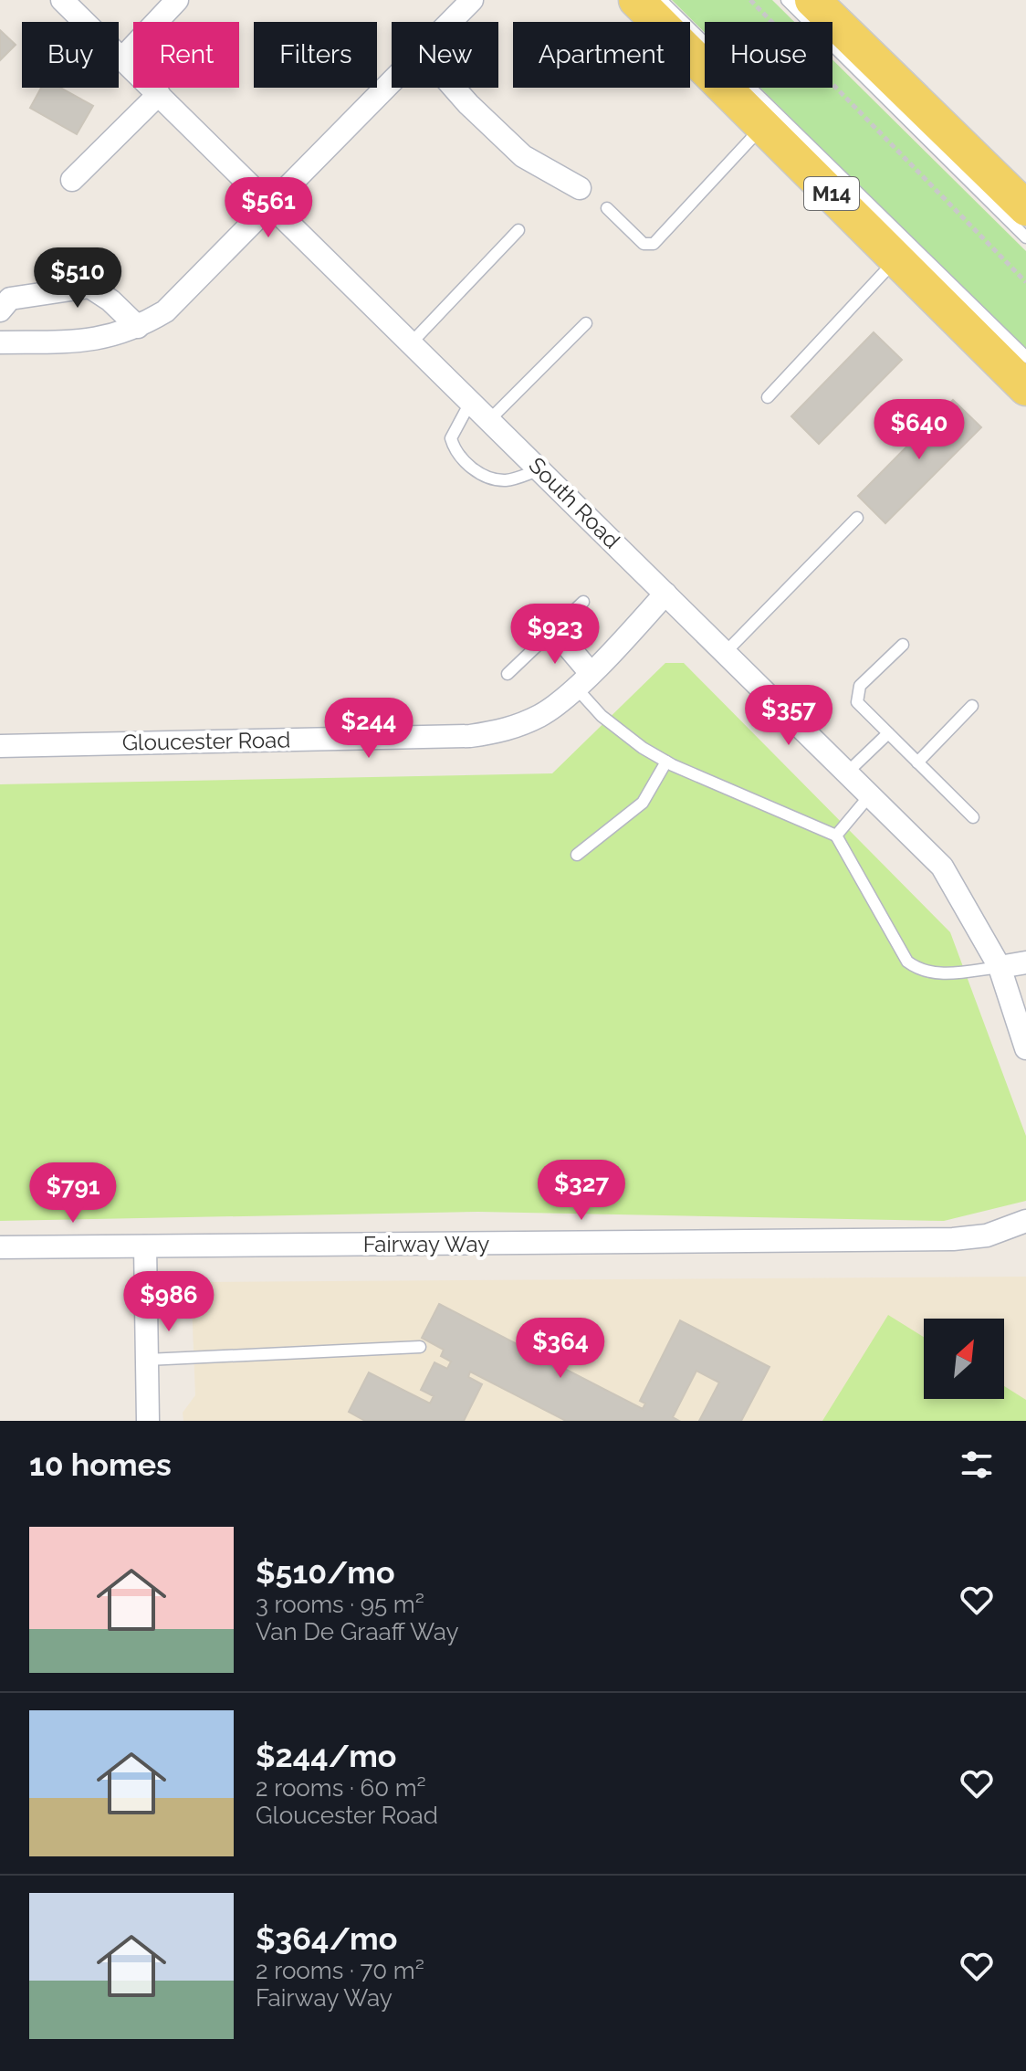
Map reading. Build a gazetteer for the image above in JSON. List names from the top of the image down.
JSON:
{
  "streets": {
    "main road": ["M14"],
    "street": ["South Road", "Gloucester Road", "Fairway Way"]
  },
  "crossings": [
    ["South Road", "Gloucester Road"]
  ],
  "north": "top right",
  "page": {
    "chip": [
      "Buy",
      "Rent",
      "Filters",
      "New",
      "Apartment",
      "House"
    ],
    "price": [
      "$561",
      "$510",
      "$640",
      "$923",
      "$357",
      "$244",
      "$327",
      "$791",
      "$986",
      "$364"
    ],
    "heading": "10 homes",
    "list": [
      {
        "name": "$510/mo",
        "note": "3 rooms · 95 m² · Van De Graaff Way"
      },
      {
        "name": "$244/mo",
        "note": "2 rooms · 60 m² · Gloucester Road"
      },
      {
        "name": "$364/mo",
        "note": "2 rooms · 70 m² · Fairway Way"
      }
    ]
  }
}
